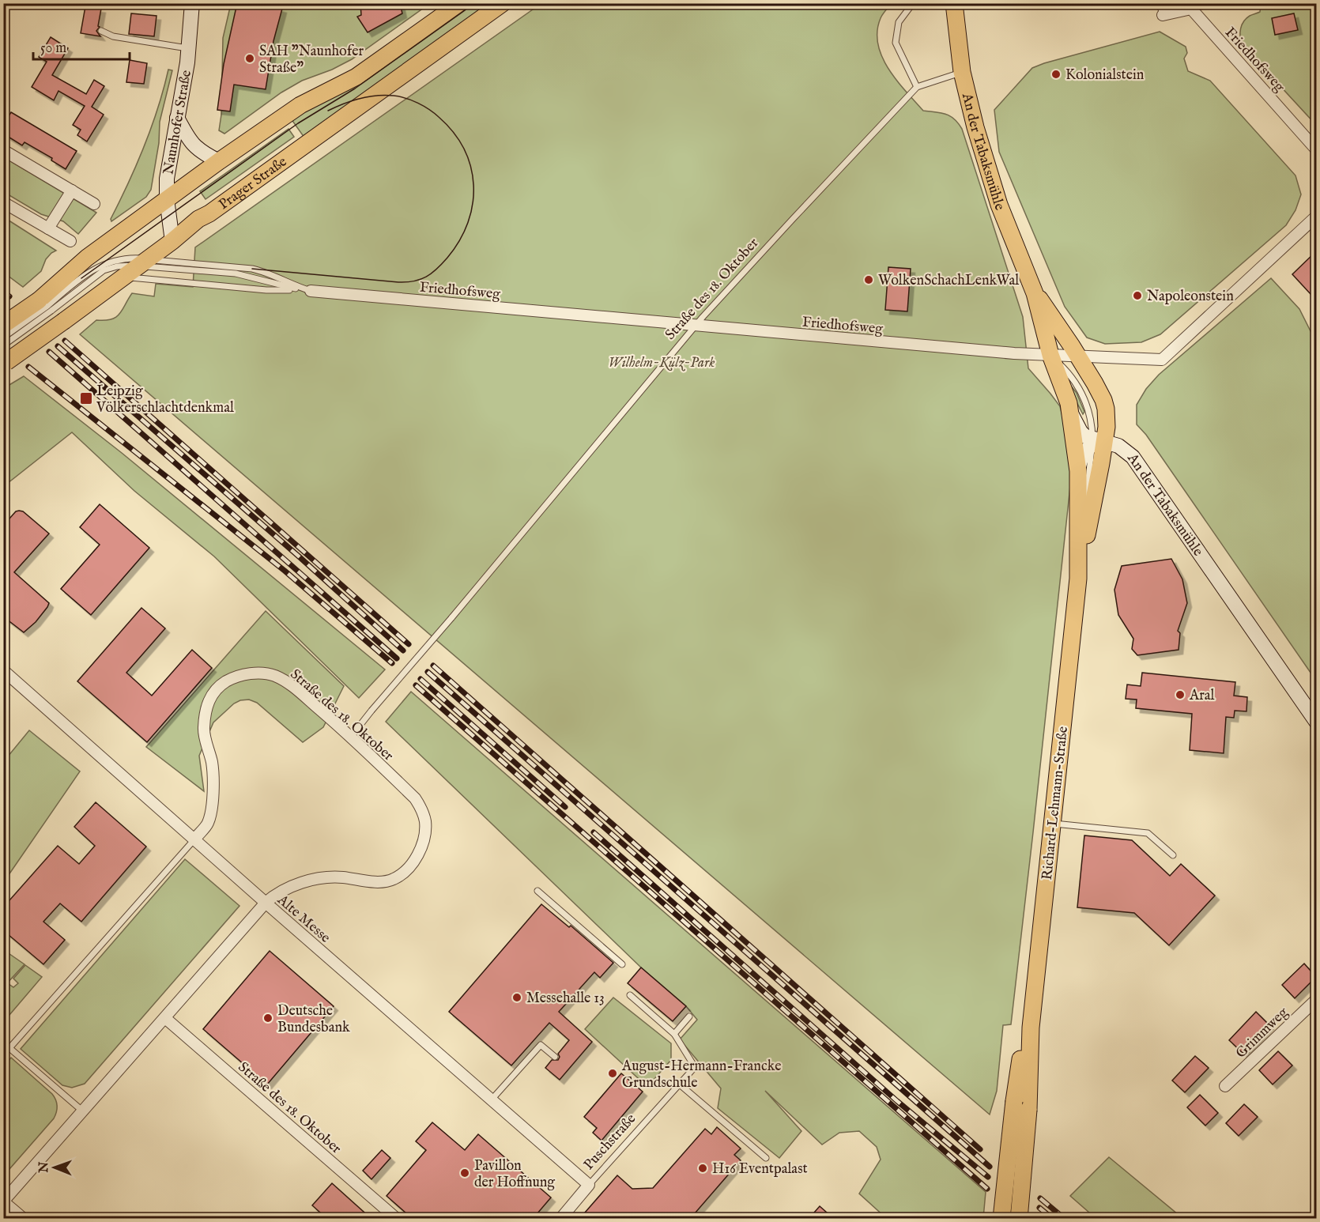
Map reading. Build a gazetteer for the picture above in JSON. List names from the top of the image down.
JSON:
{
  "streets": {
    "main road": [
      "Naunhofer Straße",
      "An der Tabaksmühle",
      "Prager Straße",
      "Richard-Lehmann-Straße"
    ],
    "street": [
      "Friedhofsweg",
      "Straße des 18. Oktober",
      "Alte Messe",
      "Grimmweg",
      "Puschstraße"
    ]
  },
  "crossings": [
    ["Friedhofsweg", "An der Tabaksmühle"],
    ["Friedhofsweg", "Prager Straße"],
    ["Friedhofsweg", "Straße des 18. Oktober"],
    ["Friedhofsweg", "Richard-Lehmann-Straße"],
    ["Naunhofer Straße", "Prager Straße"],
    ["An der Tabaksmühle", "Straße des 18. Oktober"],
    ["An der Tabaksmühle", "Richard-Lehmann-Straße"],
    ["Straße des 18. Oktober", "Alte Messe"],
    ["Alte Messe", "Puschstraße"]
  ],
  "parks": ["Wilhelm-Külz-Park"],
  "places": {
    "other": [
      "SAH \"Naunhofer Straße\"",
      "Kolonialstein",
      "WolkenSchachLenkWal",
      "Napoleonstein",
      "Aral",
      "Messehalle 13",
      "Deutsche Bundesbank",
      "August-Hermann-Francke Grundschule",
      "H16 Eventpalast",
      "Pavillon der Hoffnung"
    ],
    "transit": ["Leipzig Völkerschlachtdenkmal"]
  },
  "scale_bar": "50 m",
  "north": "left"
}
